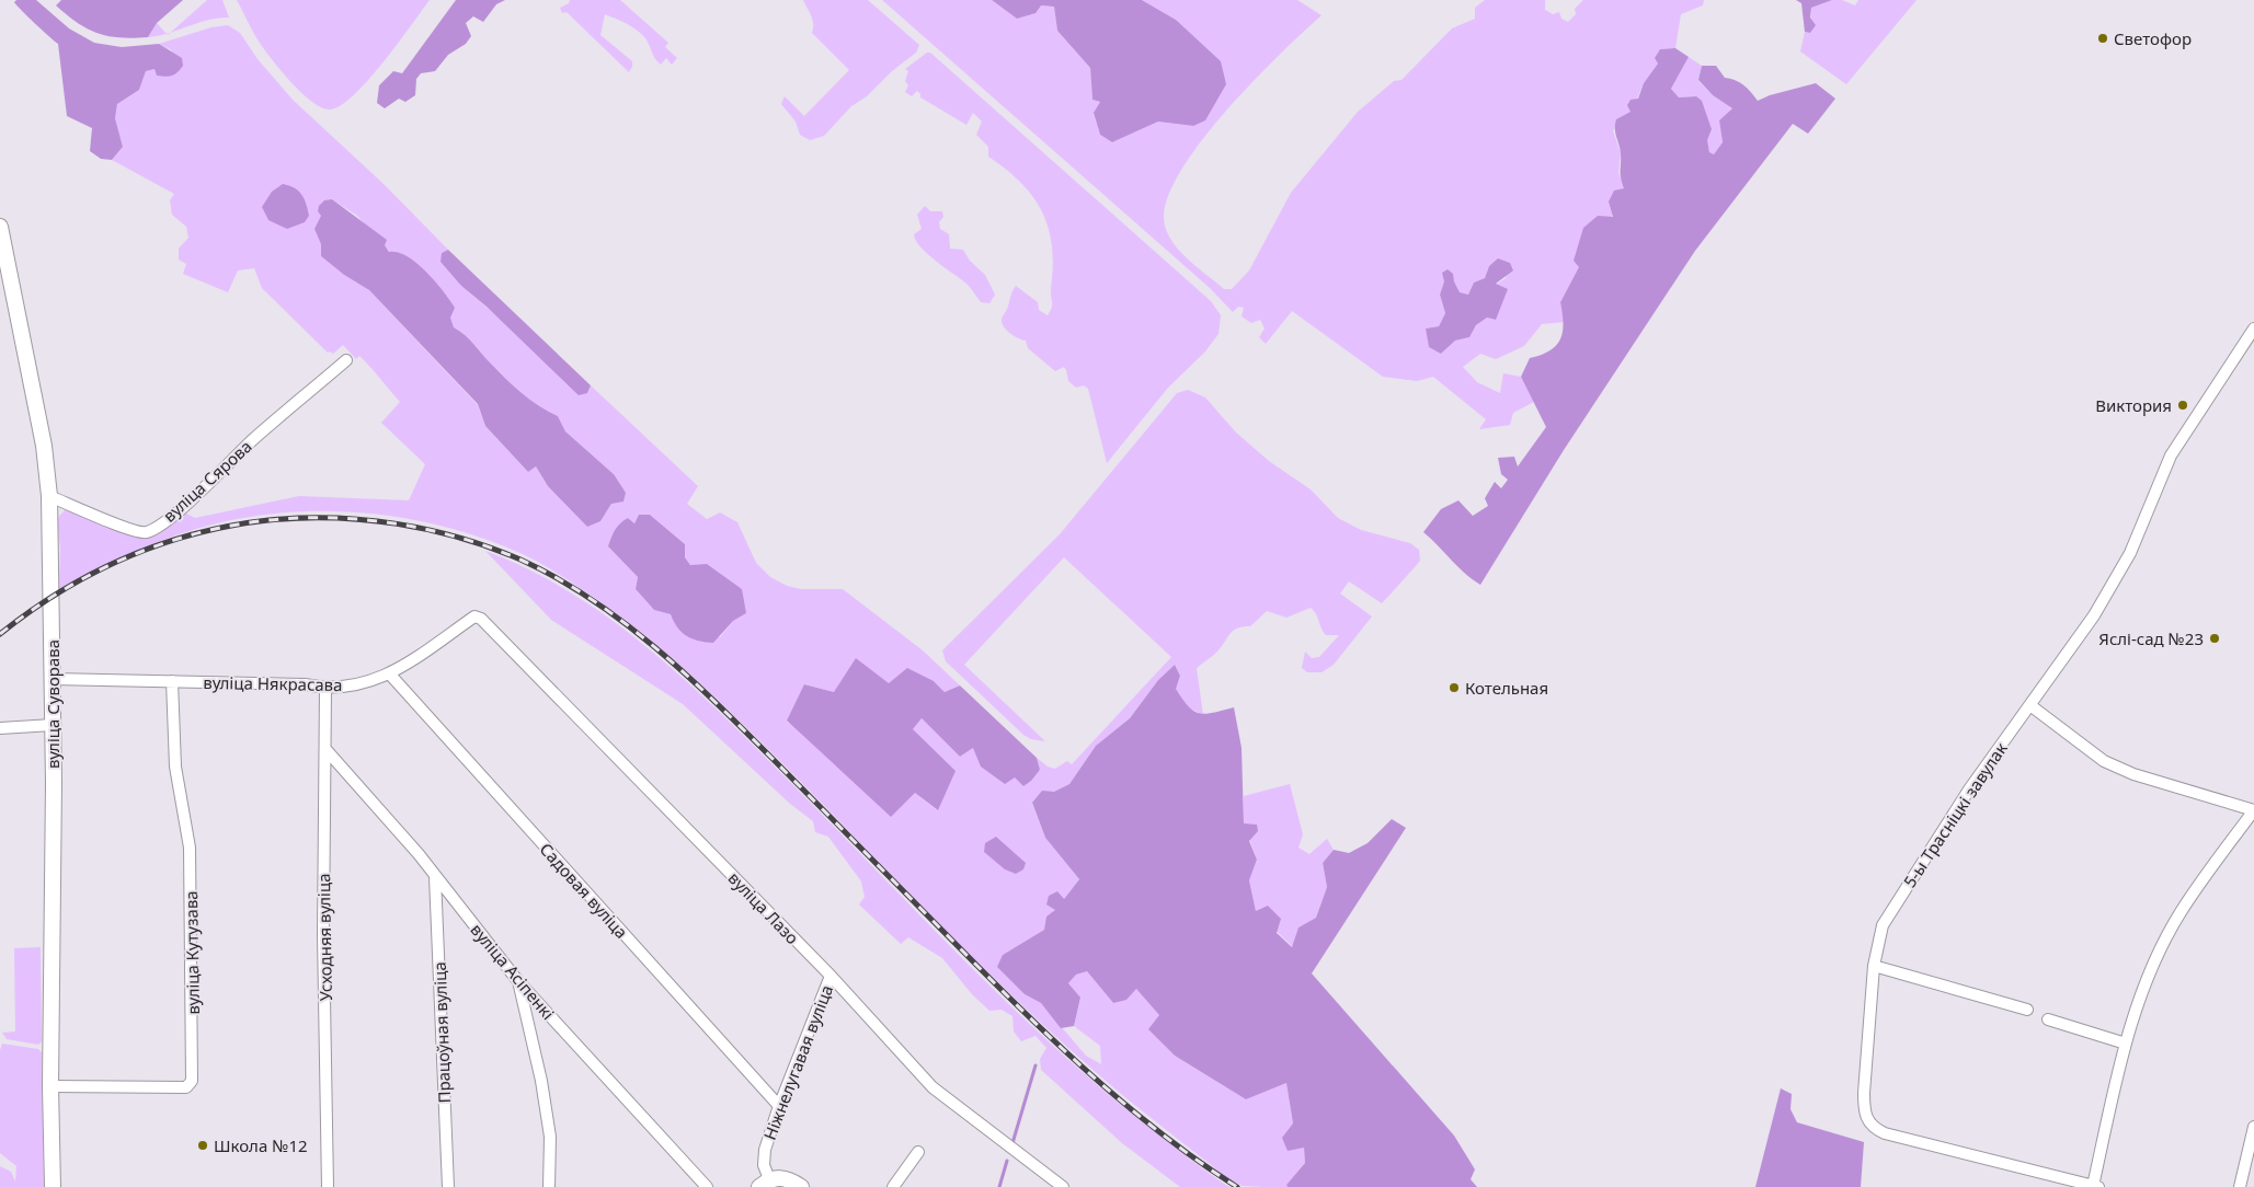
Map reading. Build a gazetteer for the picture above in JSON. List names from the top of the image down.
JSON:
{
  "streets": {
    "street": [
      "вуліца Сярова",
      "вуліца Някрасава",
      "вуліца Суворава",
      "5-ы Трасніцкі завулак",
      "Садовая вуліца",
      "вуліца Лазо",
      "Усходняя вуліца",
      "вуліца Кутузава",
      "вуліца Асіпенкі",
      "Працоўная вуліца",
      "Ніжнелугавая вуліца"
    ]
  },
  "crossings": [
    ["вуліца Сярова", "вуліца Суворава"],
    ["вуліца Някрасава", "вуліца Суворава"],
    ["вуліца Някрасава", "Садовая вуліца"],
    ["вуліца Някрасава", "вуліца Лазо"],
    ["вуліца Някрасава", "Усходняя вуліца"],
    ["вуліца Някрасава", "вуліца Кутузава"],
    ["вуліца Суворава", "вуліца Кутузава"],
    ["Садовая вуліца", "Ніжнелугавая вуліца"],
    ["вуліца Лазо", "Ніжнелугавая вуліца"],
    ["Усходняя вуліца", "вуліца Асіпенкі"],
    ["вуліца Асіпенкі", "Працоўная вуліца"]
  ],
  "places": [
    "Светофор",
    "Виктория",
    "Яслі-сад №23",
    "Котельная",
    "Школа №12"
  ]
}
